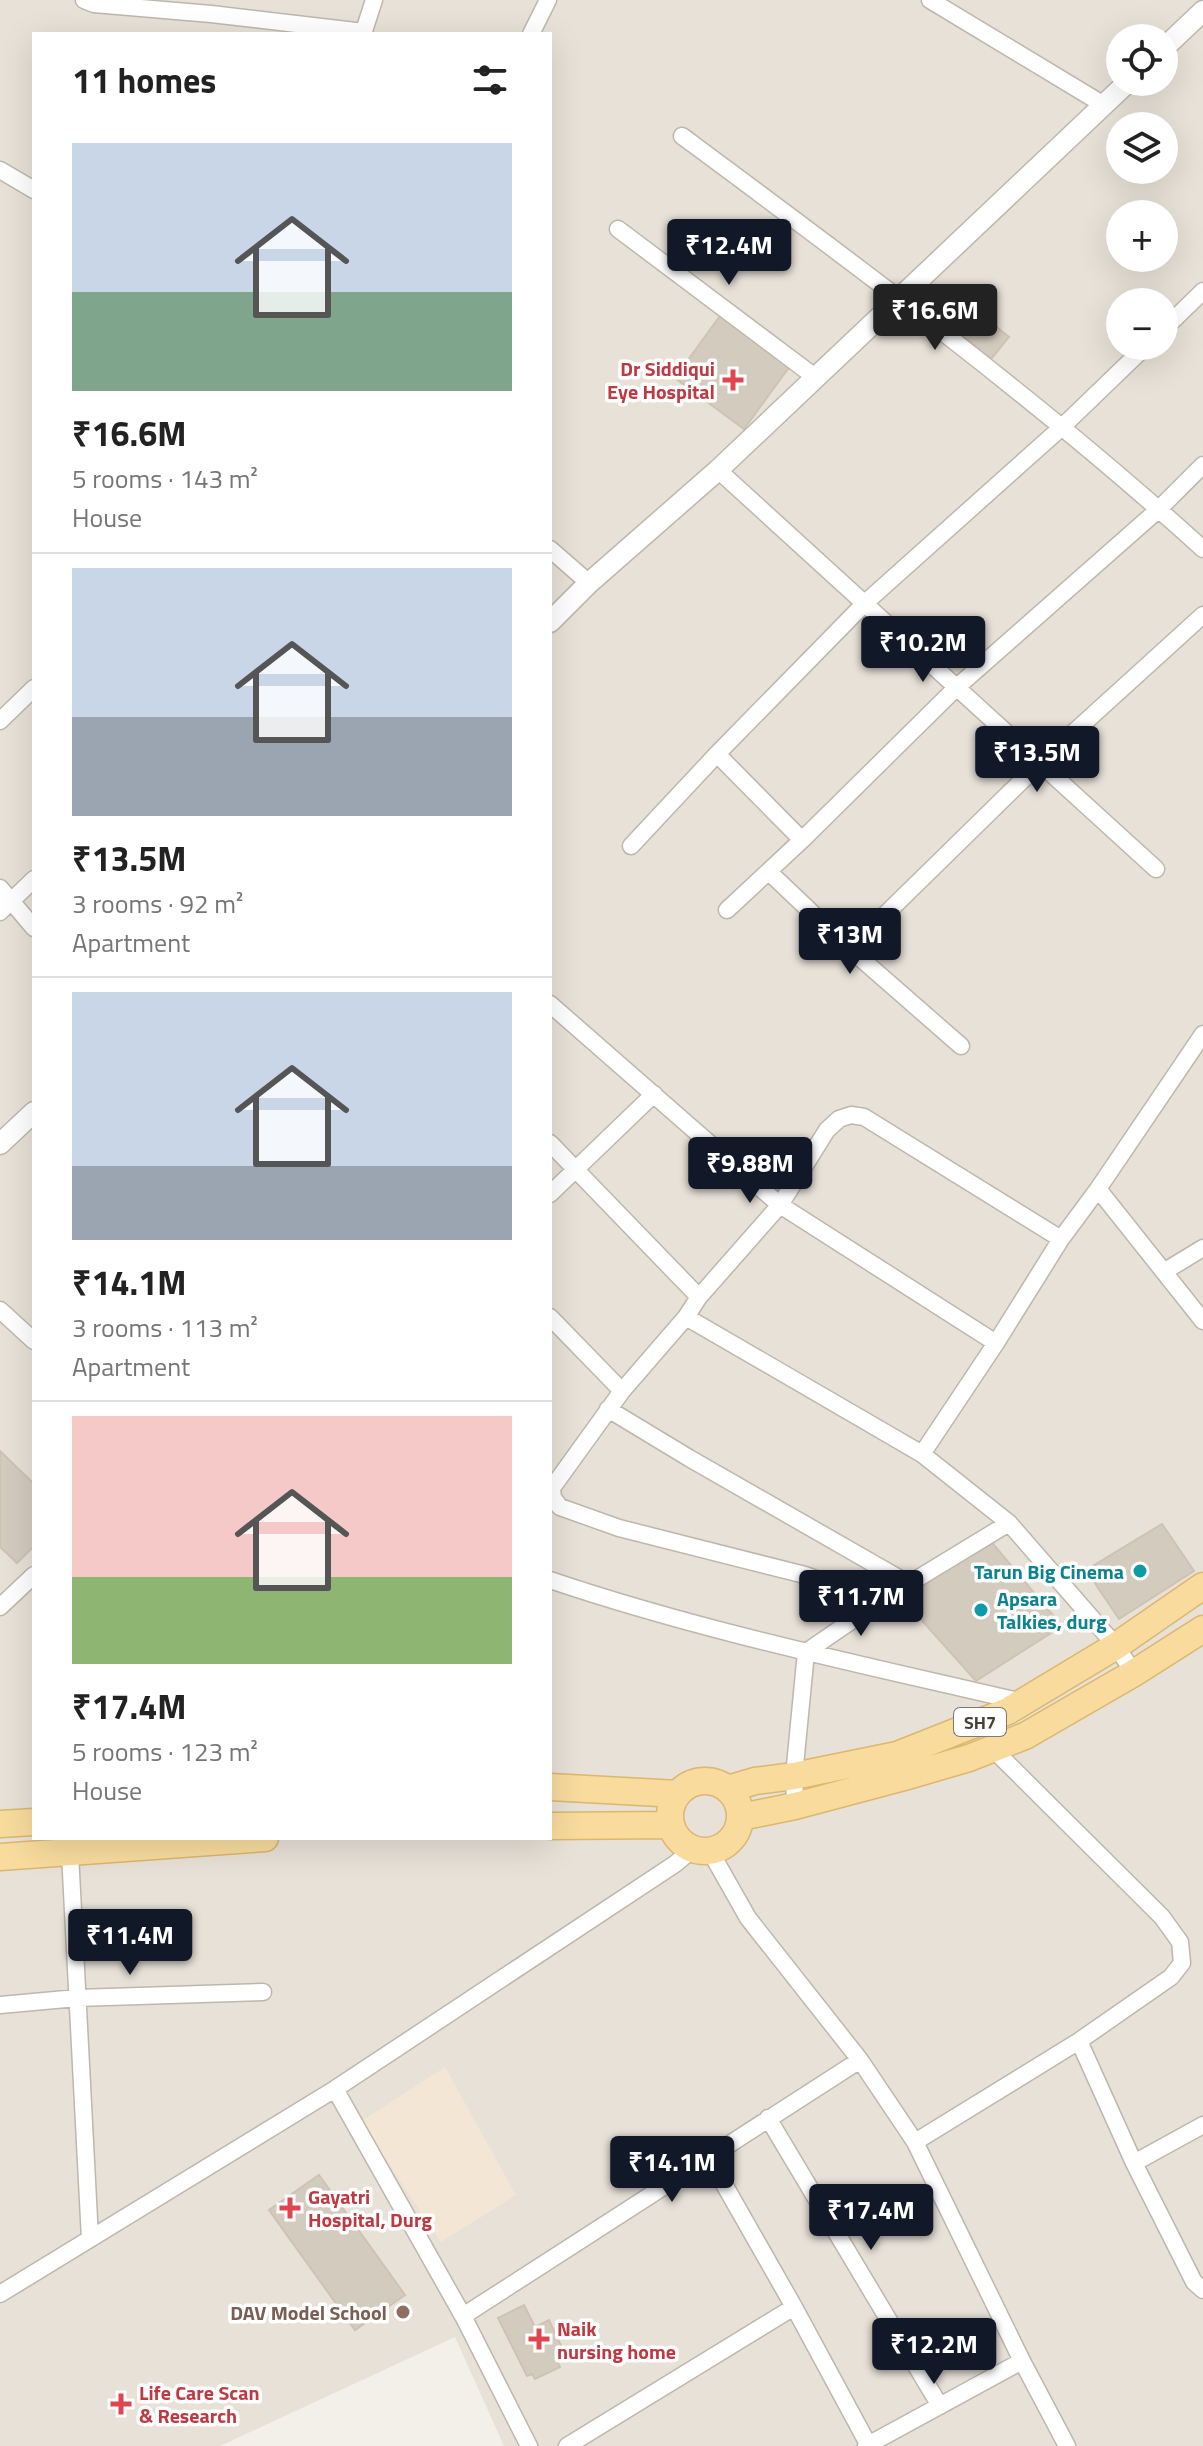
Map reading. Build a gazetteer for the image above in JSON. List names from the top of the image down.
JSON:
{
  "streets": {
    "main road": ["SH7"]
  },
  "places": {
    "health": [
      "Dr Siddiqui Eye Hospital",
      "Gayatri Hospital, Durg",
      "Naik nursing home",
      "Life Care Scan & Research"
    ],
    "other": ["Tarun Big Cinema", "Apsara Talkies, durg", "DAV Model School"]
  },
  "page": {
    "map_buttons": ["+", "−"],
    "heading": "11 homes",
    "list": [
      {
        "name": "₹16.6M",
        "note": "5 rooms · 143 m² · House"
      },
      {
        "name": "₹13.5M",
        "note": "3 rooms · 92 m² · Apartment"
      },
      {
        "name": "₹14.1M",
        "note": "3 rooms · 113 m² · Apartment"
      },
      {
        "name": "₹17.4M",
        "note": "5 rooms · 123 m² · House"
      }
    ],
    "price": [
      "₹12.4M",
      "₹16.6M",
      "₹10.2M",
      "₹13.5M",
      "₹13M",
      "₹9.88M",
      "₹11.7M",
      "₹11.4M",
      "₹14.1M",
      "₹17.4M",
      "₹12.2M"
    ]
  }
}
